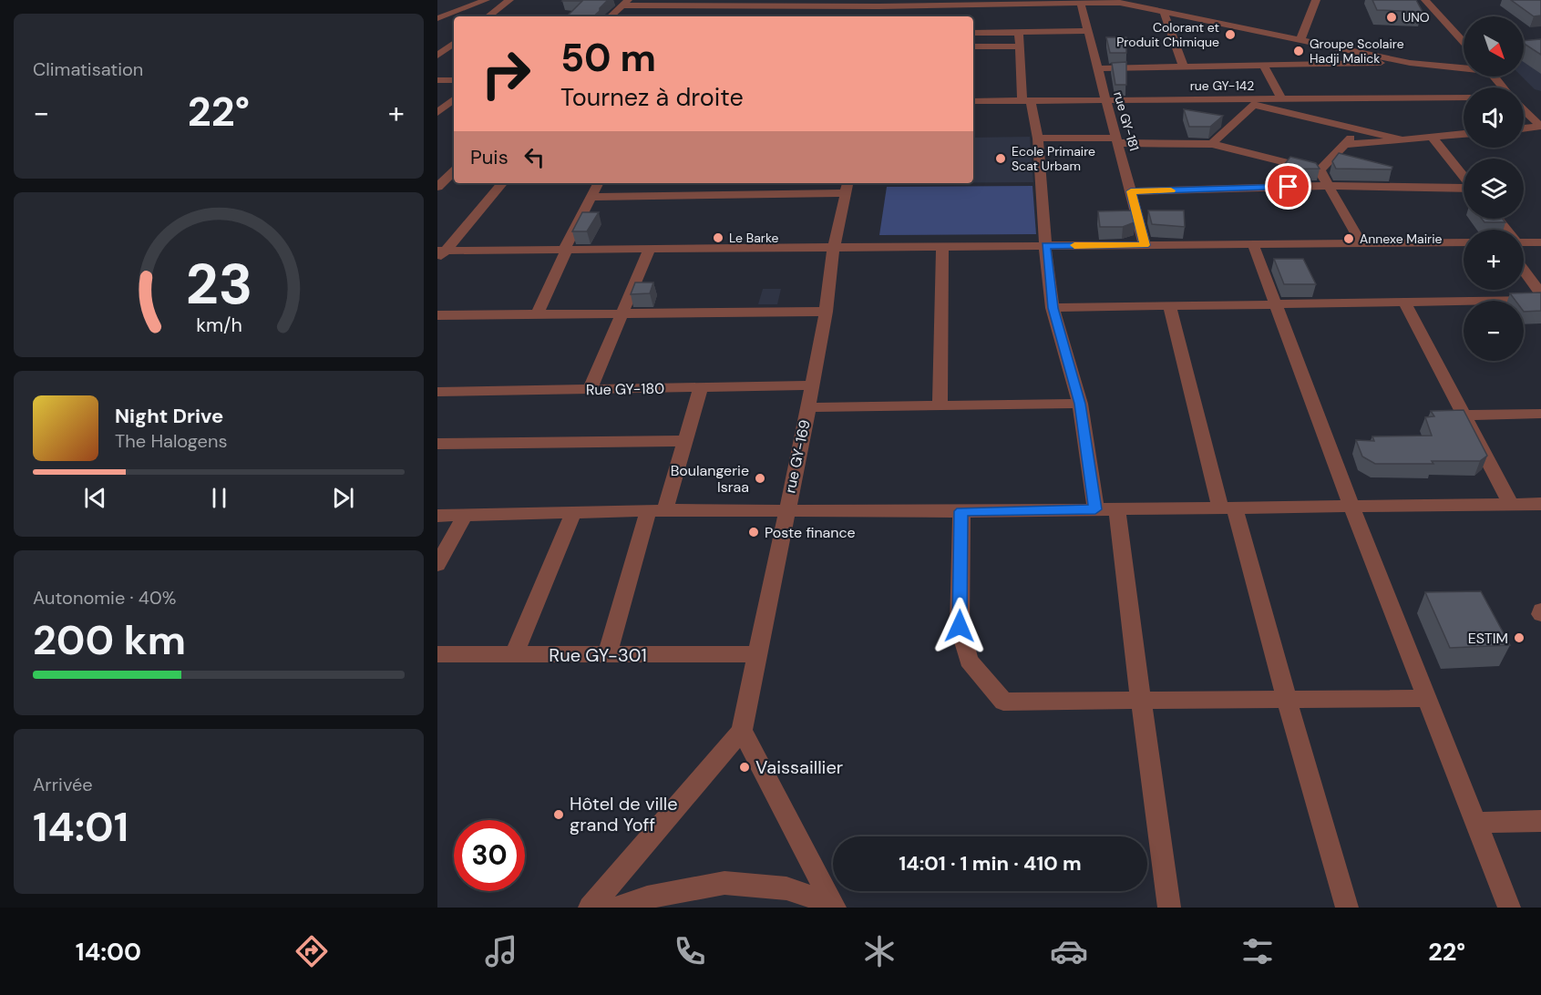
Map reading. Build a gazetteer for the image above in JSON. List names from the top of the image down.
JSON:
{
  "streets": {
    "street": [
      "rue GY-142",
      "rue GY-181",
      "Rue GY-180",
      "rue GY-169",
      "Rue GY-301"
    ]
  },
  "crossings": [
    ["rue GY-142", "rue GY-181"],
    ["Rue GY-180", "rue GY-169"],
    ["rue GY-169", "Rue GY-301"]
  ],
  "places": [
    "UNO",
    "Colorant et Produit Chimique",
    "Groupe Scolaire Hadji Malick",
    "Ecole Primaire Scat Urbam",
    "Le Barke",
    "Annexe Mairie",
    "Boulangerie Israa",
    "Poste finance",
    "ESTIM",
    "Vaissaillier",
    "Hôtel de ville grand Yoff"
  ],
  "north": "bottom right",
  "page": {
    "tile": [
      "Climatisation",
      ["Autonomie · 40%", "200 km"],
      ["Arrivée", "14:01"]
    ],
    "map_buttons": ["+", "−"],
    "turn": ["50 m", "Tournez à droite"],
    "heat": ["−", "22°", "+"],
    "then": "Puis",
    "song": ["Night Drive", "The Halogens"],
    "limit": "30",
    "trip": "14:01 · 1 min · 410 m",
    "tabs": ["14:00", "22°"],
    "gauge": ["23", "km/h"]
  }
}
